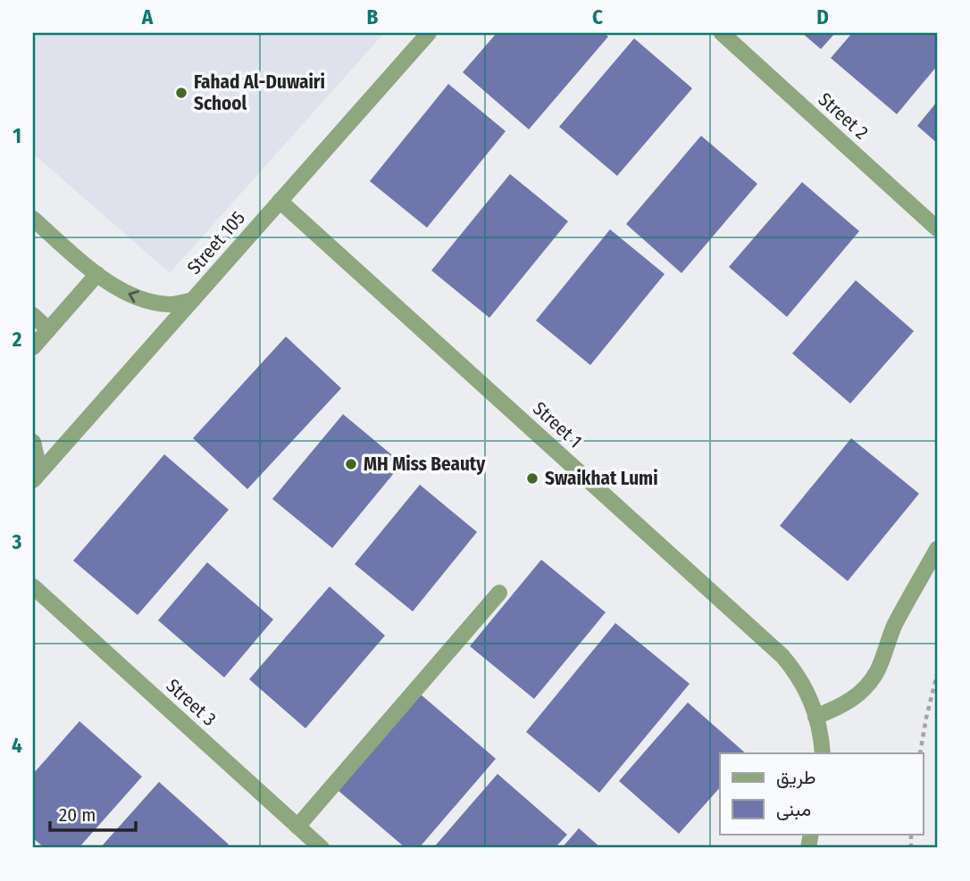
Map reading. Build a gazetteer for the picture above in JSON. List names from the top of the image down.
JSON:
{
  "streets": {
    "street": [
      "Street 2",
      "Street 105",
      "Street 1",
      "Street 3"
    ]
  },
  "crossings": [
    ["Street 105", "Street 1"]
  ],
  "places": ["Fahad Al-Duwairi School", "MH Miss Beauty", "Swaikhat Lumi"],
  "legend": ["طريق", "مبنى"],
  "scale_bar": "20 m",
  "grid": {
    "columns": [
      "A",
      "B",
      "C",
      "D"
    ],
    "rows": [
      "1",
      "2",
      "3",
      "4"
    ]
  }
}
